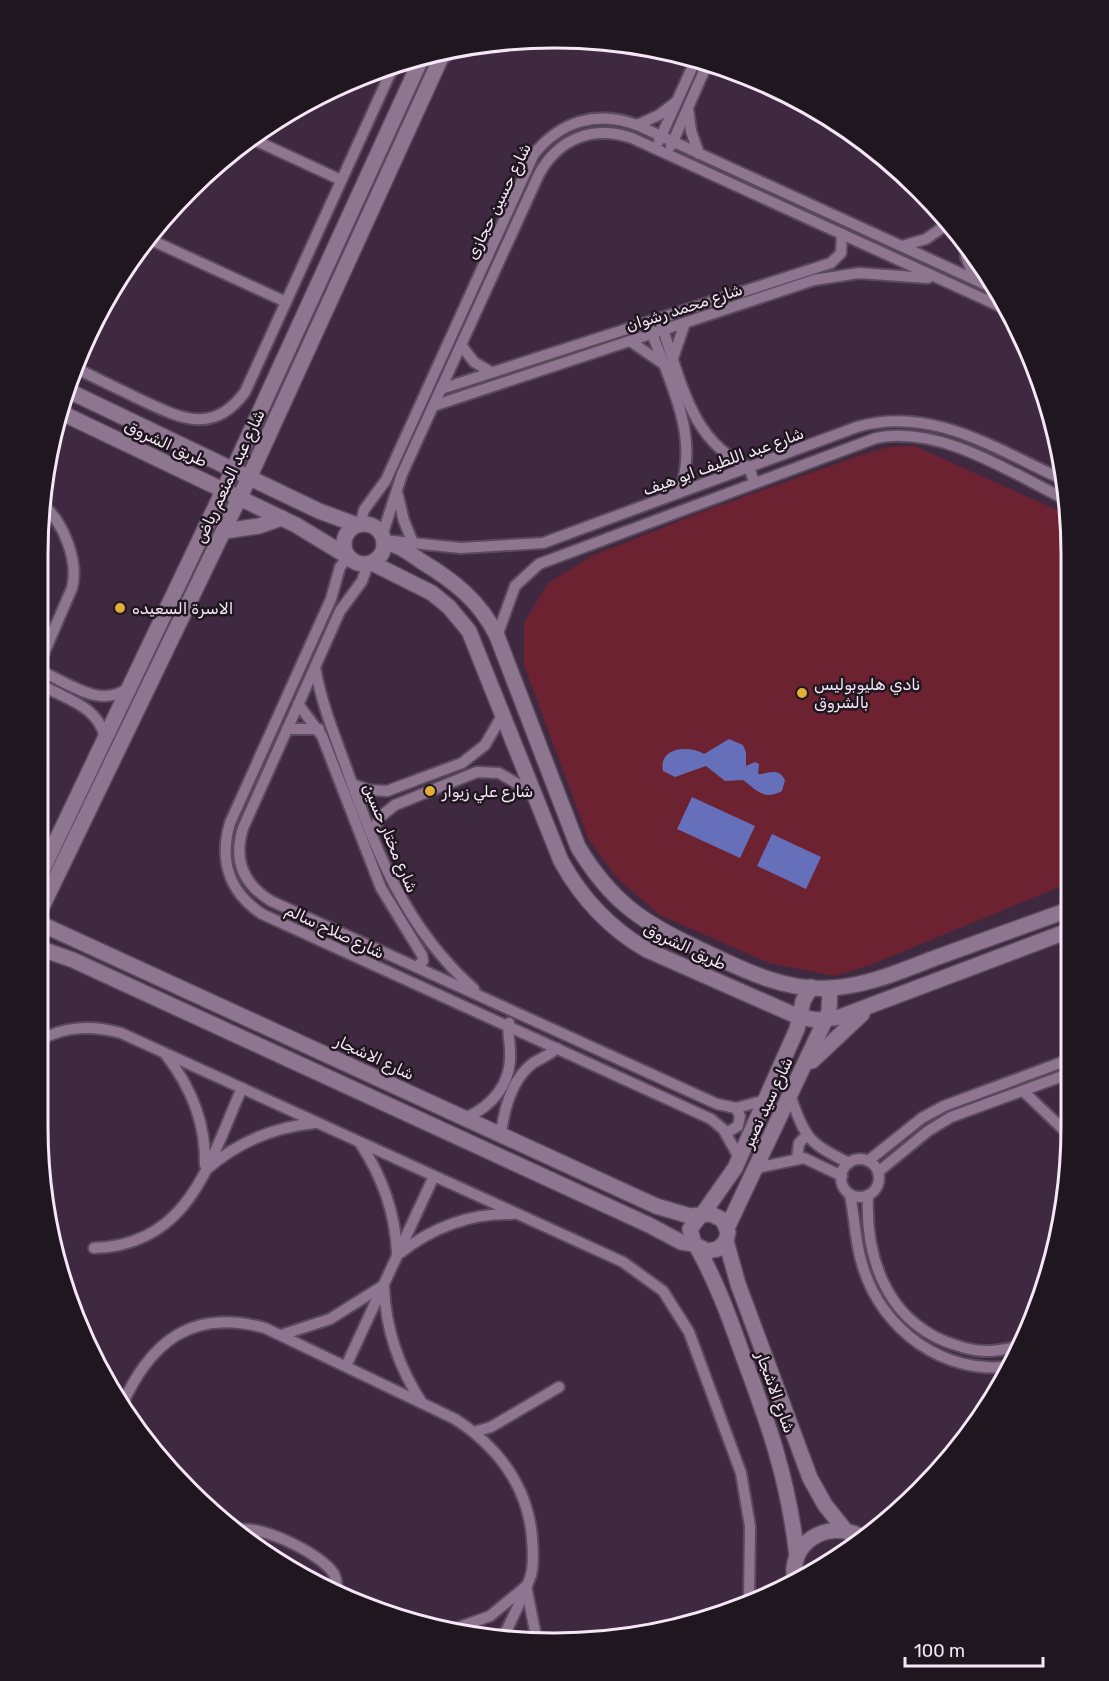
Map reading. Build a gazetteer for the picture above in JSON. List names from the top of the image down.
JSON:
{
  "streets": {
    "street": [
      "شارع حسين حجازى",
      "شارع محمد رشوان",
      "طريق الشروق",
      "شارع عبد اللطيف ابو هيف",
      "شارع عبد المنعم رياض",
      "شارع مختار حسين",
      "شارع صلاح سالم",
      "شارع الاشجار",
      "شارع سيد نصير"
    ]
  },
  "crossings": [
    ["شارع حسين حجازى", "شارع محمد رشوان"],
    ["شارع حسين حجازى", "طريق الشروق"],
    ["شارع حسين حجازى", "شارع عبد اللطيف ابو هيف"],
    ["شارع حسين حجازى", "شارع صلاح سالم"],
    ["طريق الشروق", "شارع عبد اللطيف ابو هيف"],
    ["طريق الشروق", "شارع عبد المنعم رياض"],
    ["طريق الشروق", "شارع مختار حسين"],
    ["طريق الشروق", "شارع صلاح سالم"],
    ["طريق الشروق", "شارع سيد نصير"],
    ["شارع عبد اللطيف ابو هيف", "شارع صلاح سالم"],
    ["شارع مختار حسين", "شارع صلاح سالم"],
    ["شارع صلاح سالم", "شارع سيد نصير"],
    ["شارع الاشجار", "شارع سيد نصير"]
  ],
  "places": ["الاسرة السعيده", "نادي هليوبوليس بالشروق", "شارع علي زيوار"],
  "scale_bar": "100 m"
}
